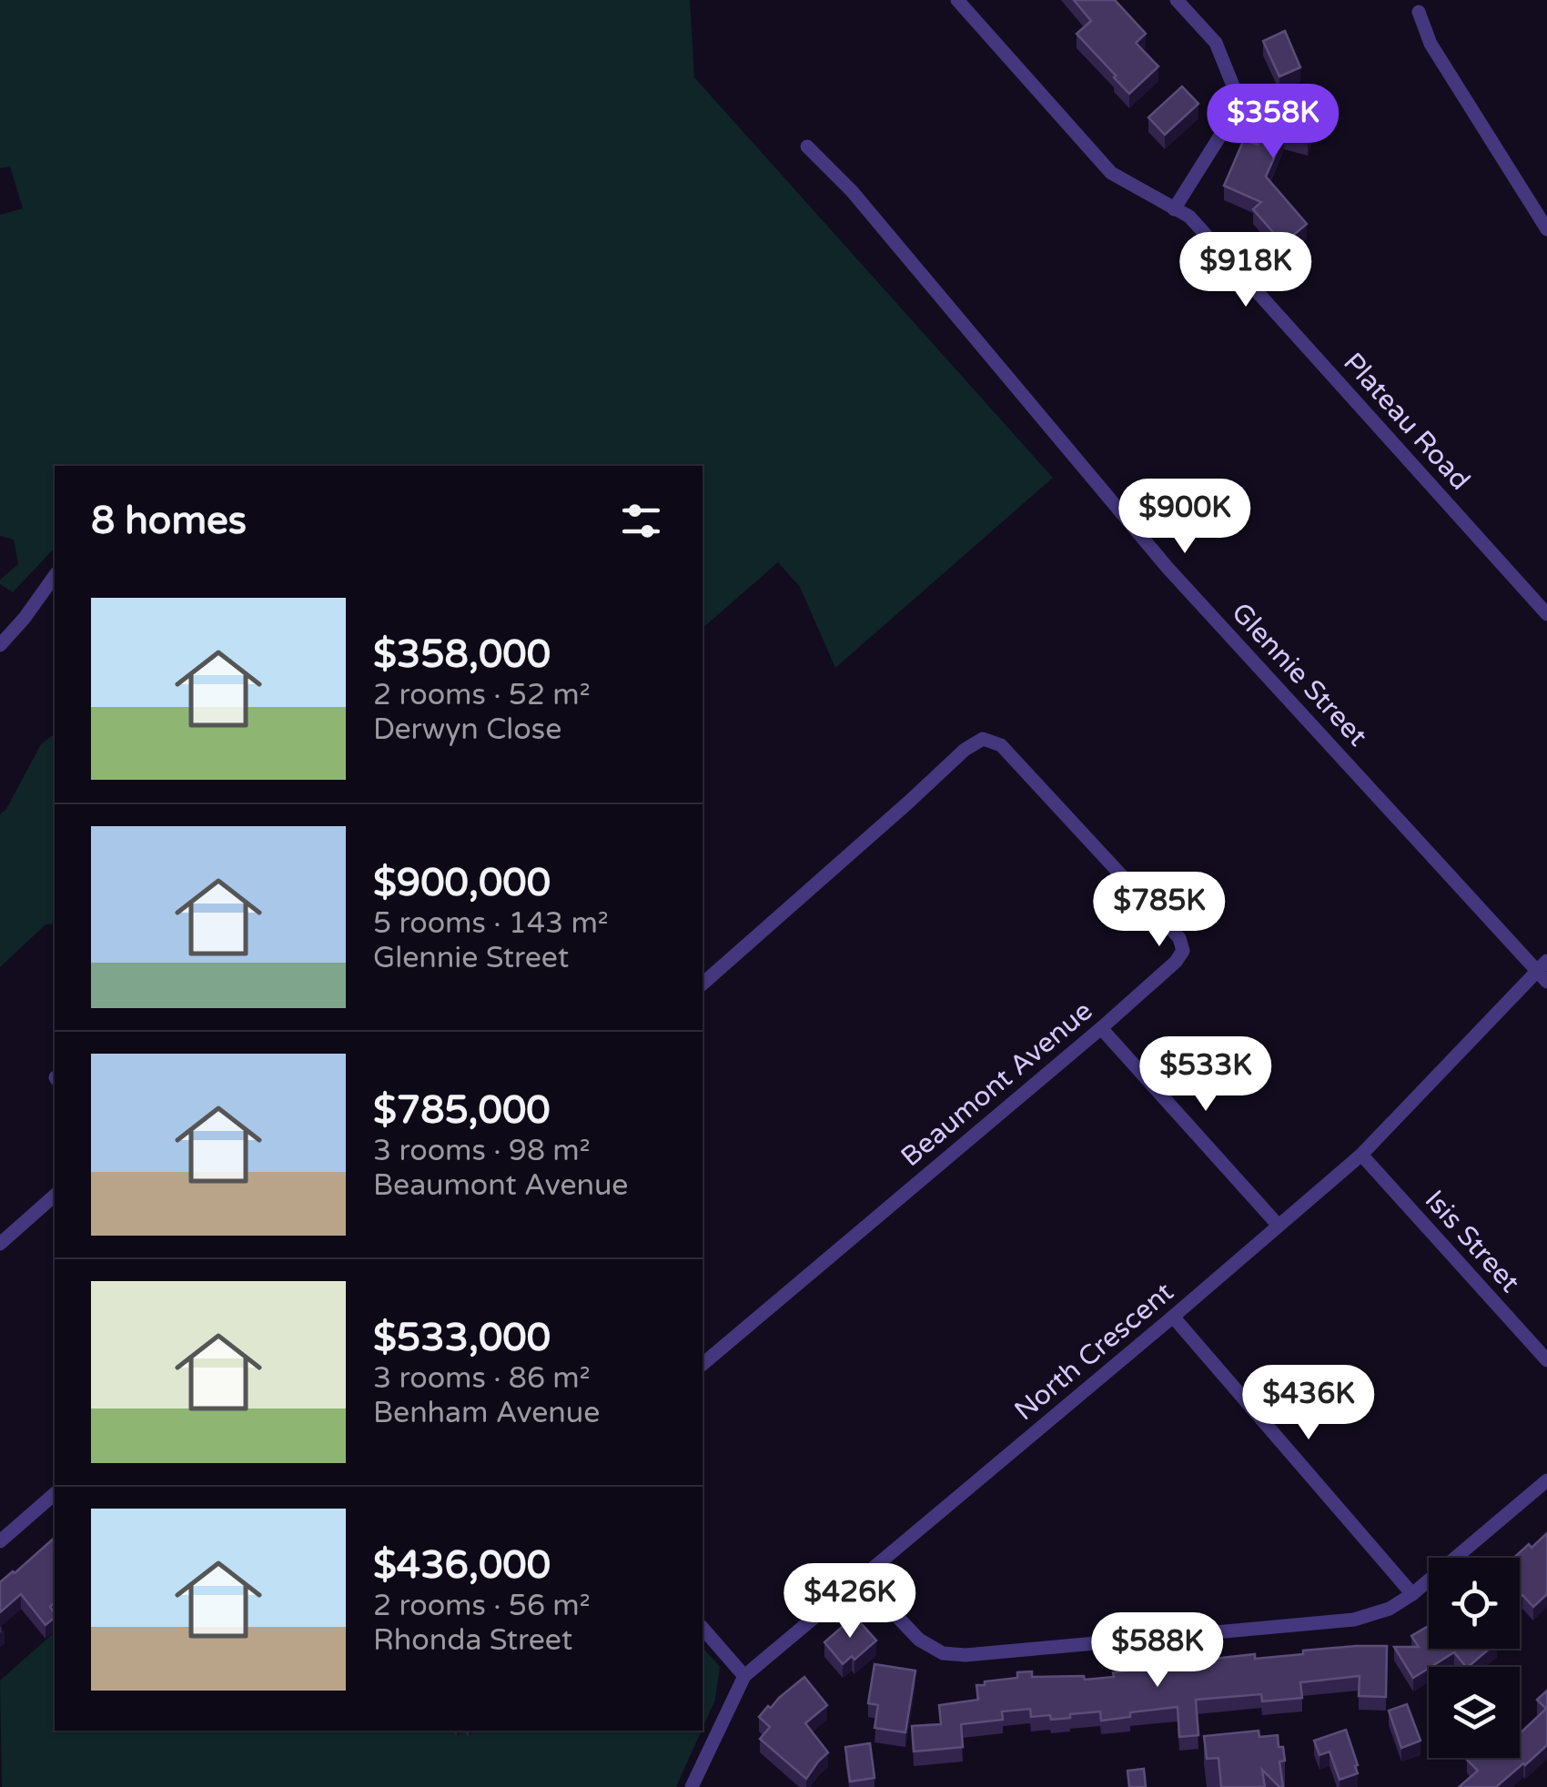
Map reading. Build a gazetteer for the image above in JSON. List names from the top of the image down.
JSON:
{
  "streets": {
    "street": [
      "Plateau Road",
      "Glennie Street",
      "Beaumont Avenue",
      "Isis Street",
      "North Crescent"
    ]
  },
  "crossings": [
    ["Glennie Street", "North Crescent"],
    ["Isis Street", "North Crescent"]
  ],
  "page": {
    "price": [
      "$358K",
      "$918K",
      "$900K",
      "$785K",
      "$533K",
      "$436K",
      "$426K",
      "$588K"
    ],
    "heading": "8 homes",
    "list": [
      {
        "name": "$358,000",
        "note": "2 rooms · 52 m² · Derwyn Close"
      },
      {
        "name": "$900,000",
        "note": "5 rooms · 143 m² · Glennie Street"
      },
      {
        "name": "$785,000",
        "note": "3 rooms · 98 m² · Beaumont Avenue"
      },
      {
        "name": "$533,000",
        "note": "3 rooms · 86 m² · Benham Avenue"
      },
      {
        "name": "$436,000",
        "note": "2 rooms · 56 m² · Rhonda Street"
      }
    ]
  }
}
